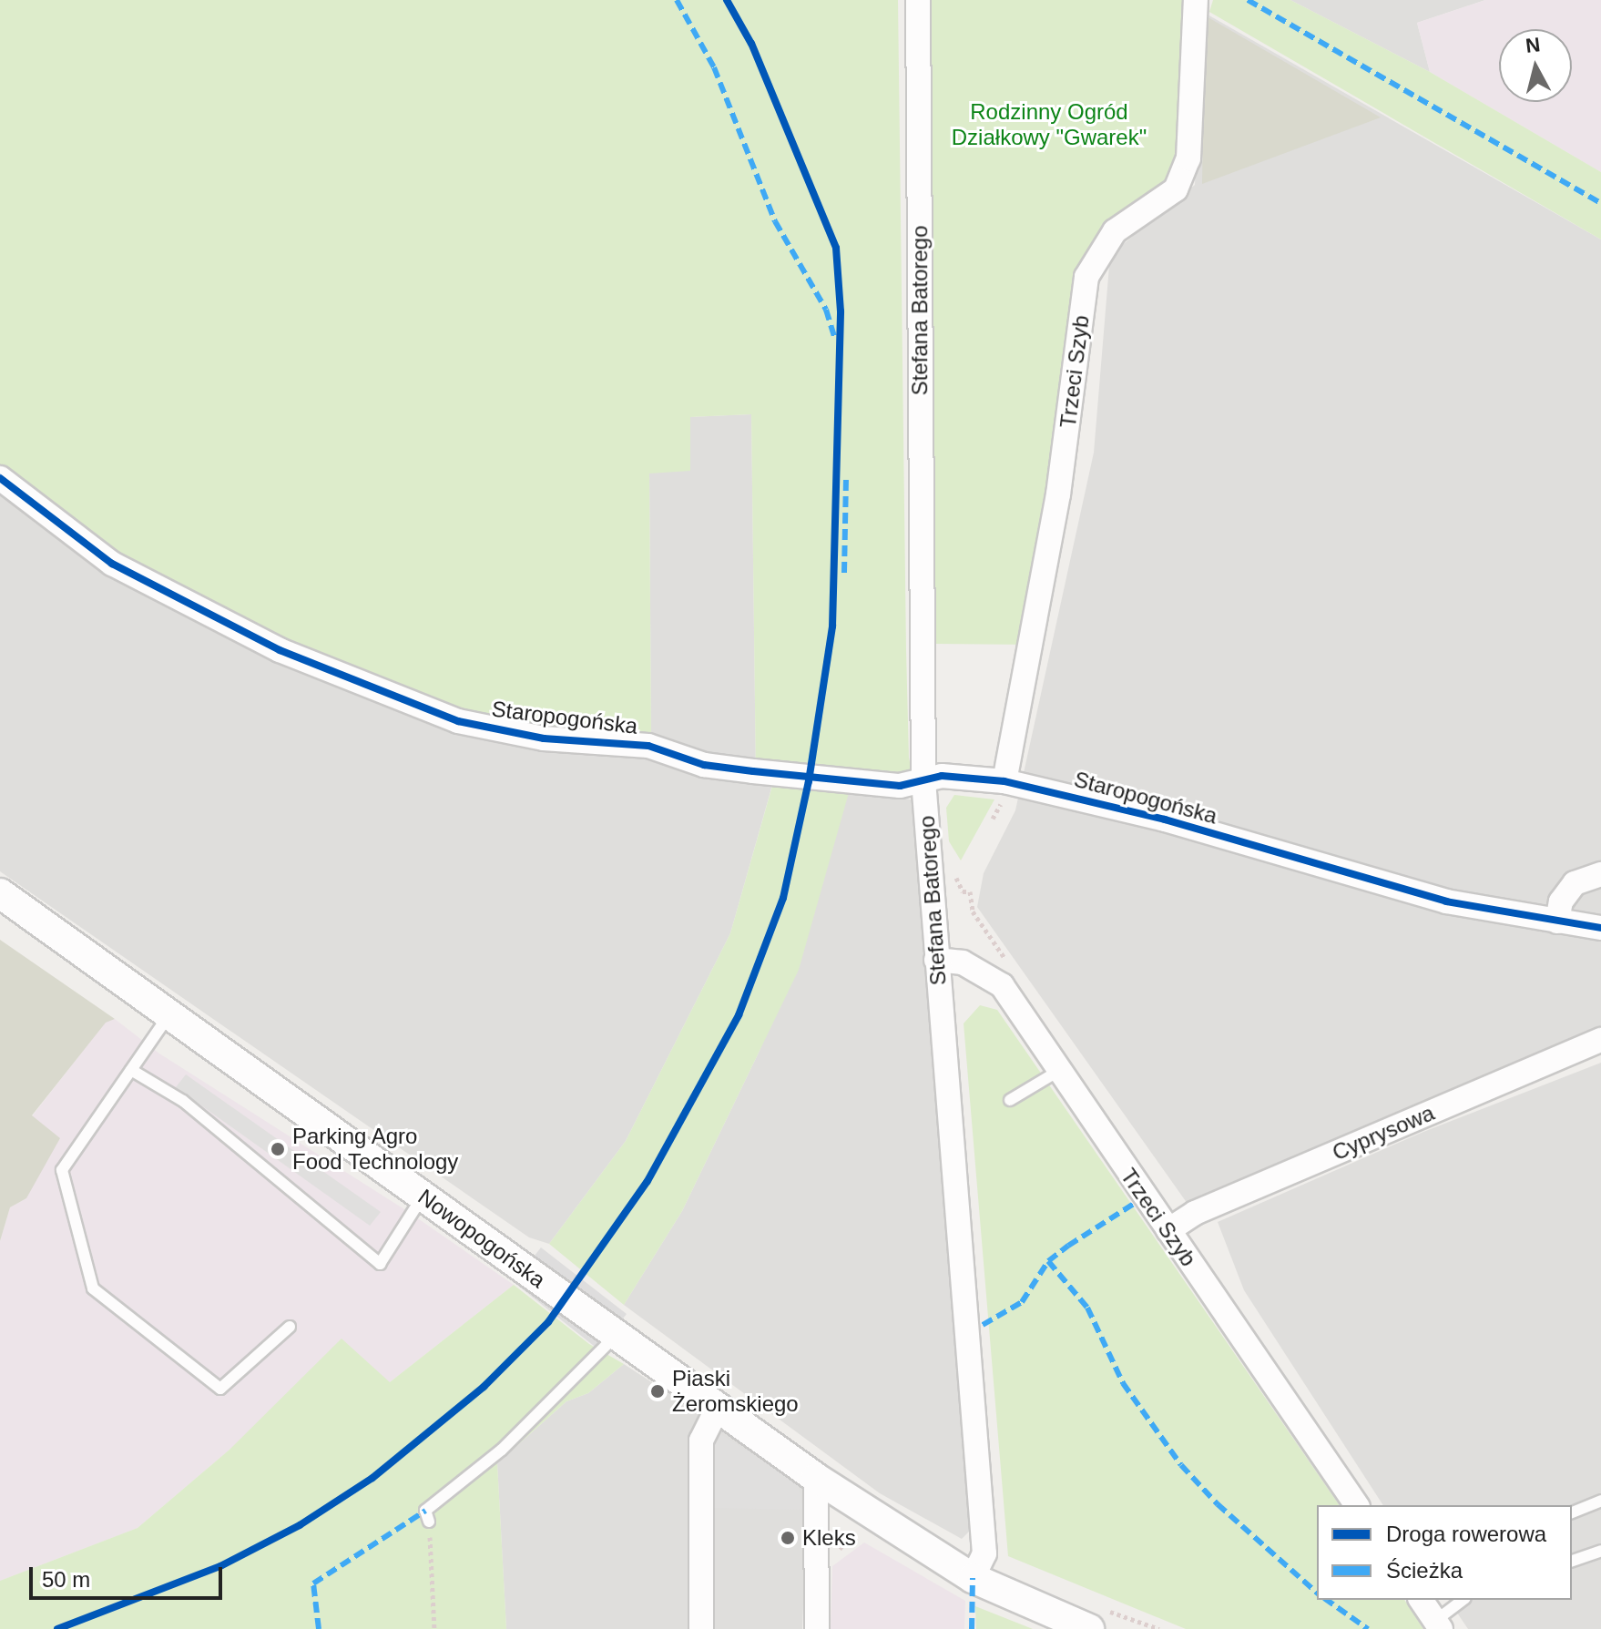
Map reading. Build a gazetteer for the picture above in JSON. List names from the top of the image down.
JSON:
{
  "streets": {
    "street": [
      "Stefana Batorego",
      "Trzeci Szyb",
      "Staropogońska",
      "Cyprysowa",
      "Nowopogońska"
    ]
  },
  "crossings": [
    ["Stefana Batorego", "Trzeci Szyb"],
    ["Stefana Batorego", "Staropogońska"],
    ["Stefana Batorego", "Nowopogońska"],
    ["Trzeci Szyb", "Staropogońska"],
    ["Trzeci Szyb", "Cyprysowa"]
  ],
  "parks": ["Rodzinny Ogród Działkowy \"Gwarek\""],
  "places": ["Parking Agro Food Technology", "Piaski Żeromskiego", "Kleks"],
  "legend": ["Droga rowerowa", "Ścieżka"],
  "scale_bar": "50 m",
  "north": "top"
}
